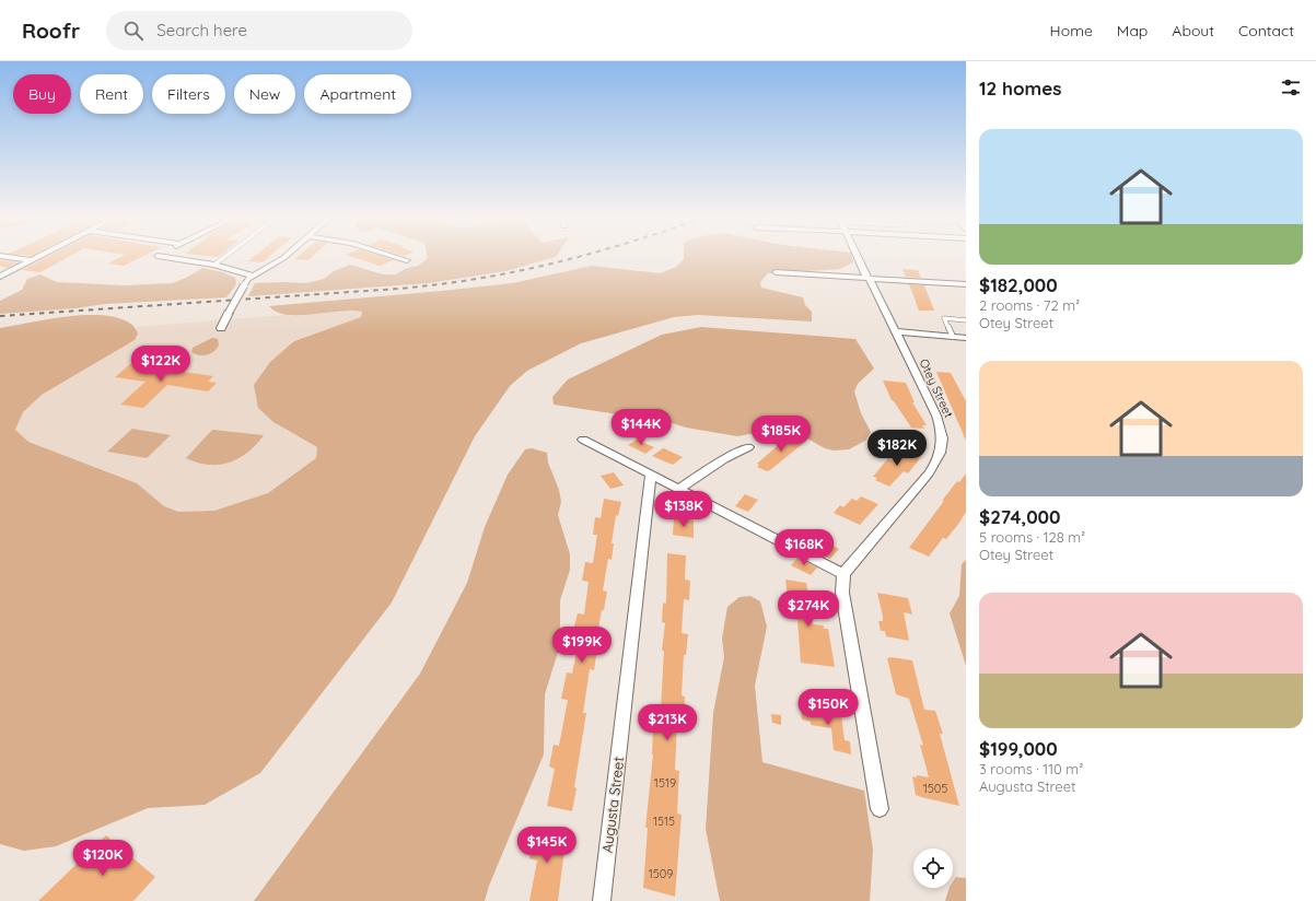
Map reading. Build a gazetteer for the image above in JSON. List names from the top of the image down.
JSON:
{
  "streets": {
    "street": ["Otey Street", "Augusta Street"]
  },
  "house_numbers": [
    "1519",
    "1505",
    "1515",
    "1509"
  ],
  "page": {
    "header": "Roofr",
    "search": "Search here",
    "nav": [
      "Home",
      "Map",
      "About",
      "Contact"
    ],
    "heading": "12 homes",
    "chip": [
      "Buy",
      "Rent",
      "Filters",
      "New",
      "Apartment"
    ],
    "list": [
      {
        "name": "$182,000",
        "note": "2 rooms · 72 m² · Otey Street"
      },
      {
        "name": "$274,000",
        "note": "5 rooms · 128 m² · Otey Street"
      },
      {
        "name": "$199,000",
        "note": "3 rooms · 110 m² · Augusta Street"
      }
    ],
    "price": [
      "$122K",
      "$144K",
      "$185K",
      "$182K",
      "$138K",
      "$168K",
      "$274K",
      "$199K",
      "$150K",
      "$213K",
      "$145K",
      "$120K"
    ]
  }
}
